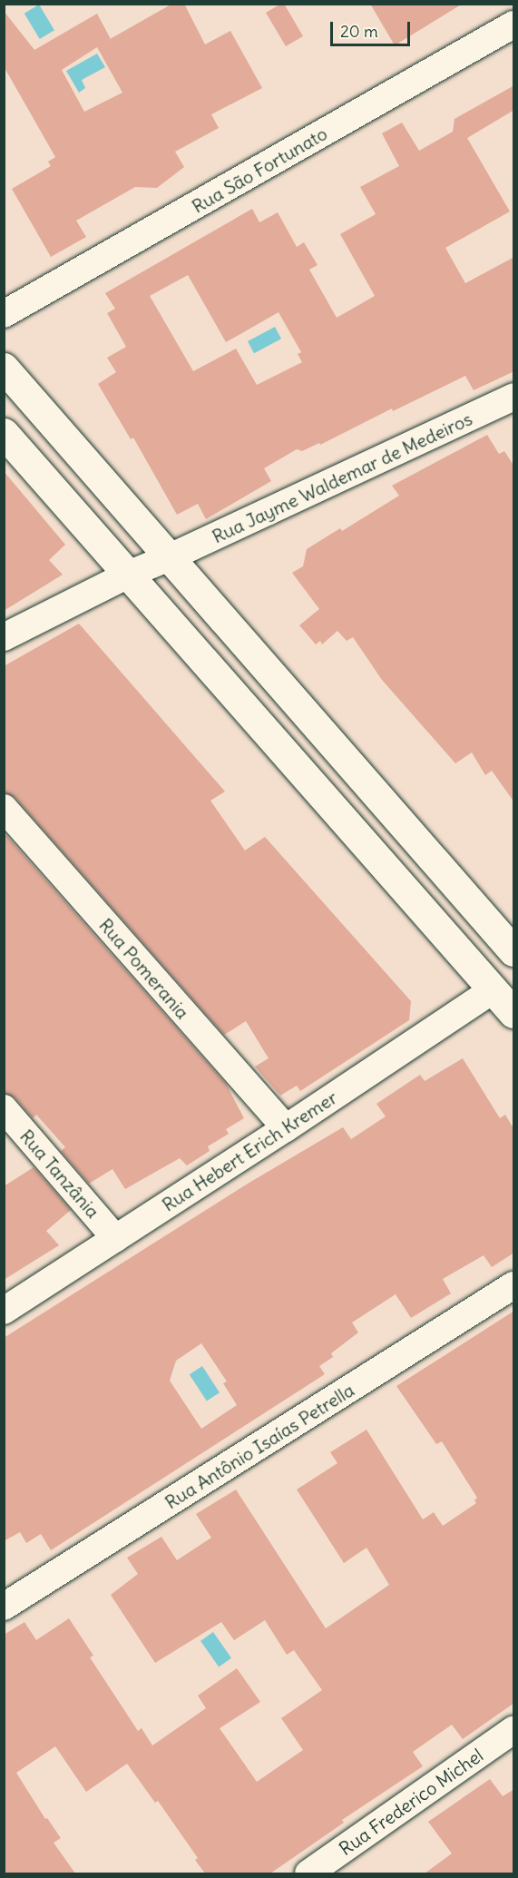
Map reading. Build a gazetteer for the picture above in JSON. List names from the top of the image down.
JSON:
{
  "streets": {
    "street": [
      "Rua São Fortunato",
      "Rua Jayme Waldemar de Medeiros",
      "Rua Pomerania",
      "Rua Hebert Erich Kremer",
      "Rua Tanzânia",
      "Rua Antônio Isaías Petrella",
      "Rua Frederico Michel"
    ]
  },
  "crossings": [
    ["Rua Pomerania", "Rua Hebert Erich Kremer"],
    ["Rua Hebert Erich Kremer", "Rua Tanzânia"]
  ],
  "scale_bar": "20 m"
}
